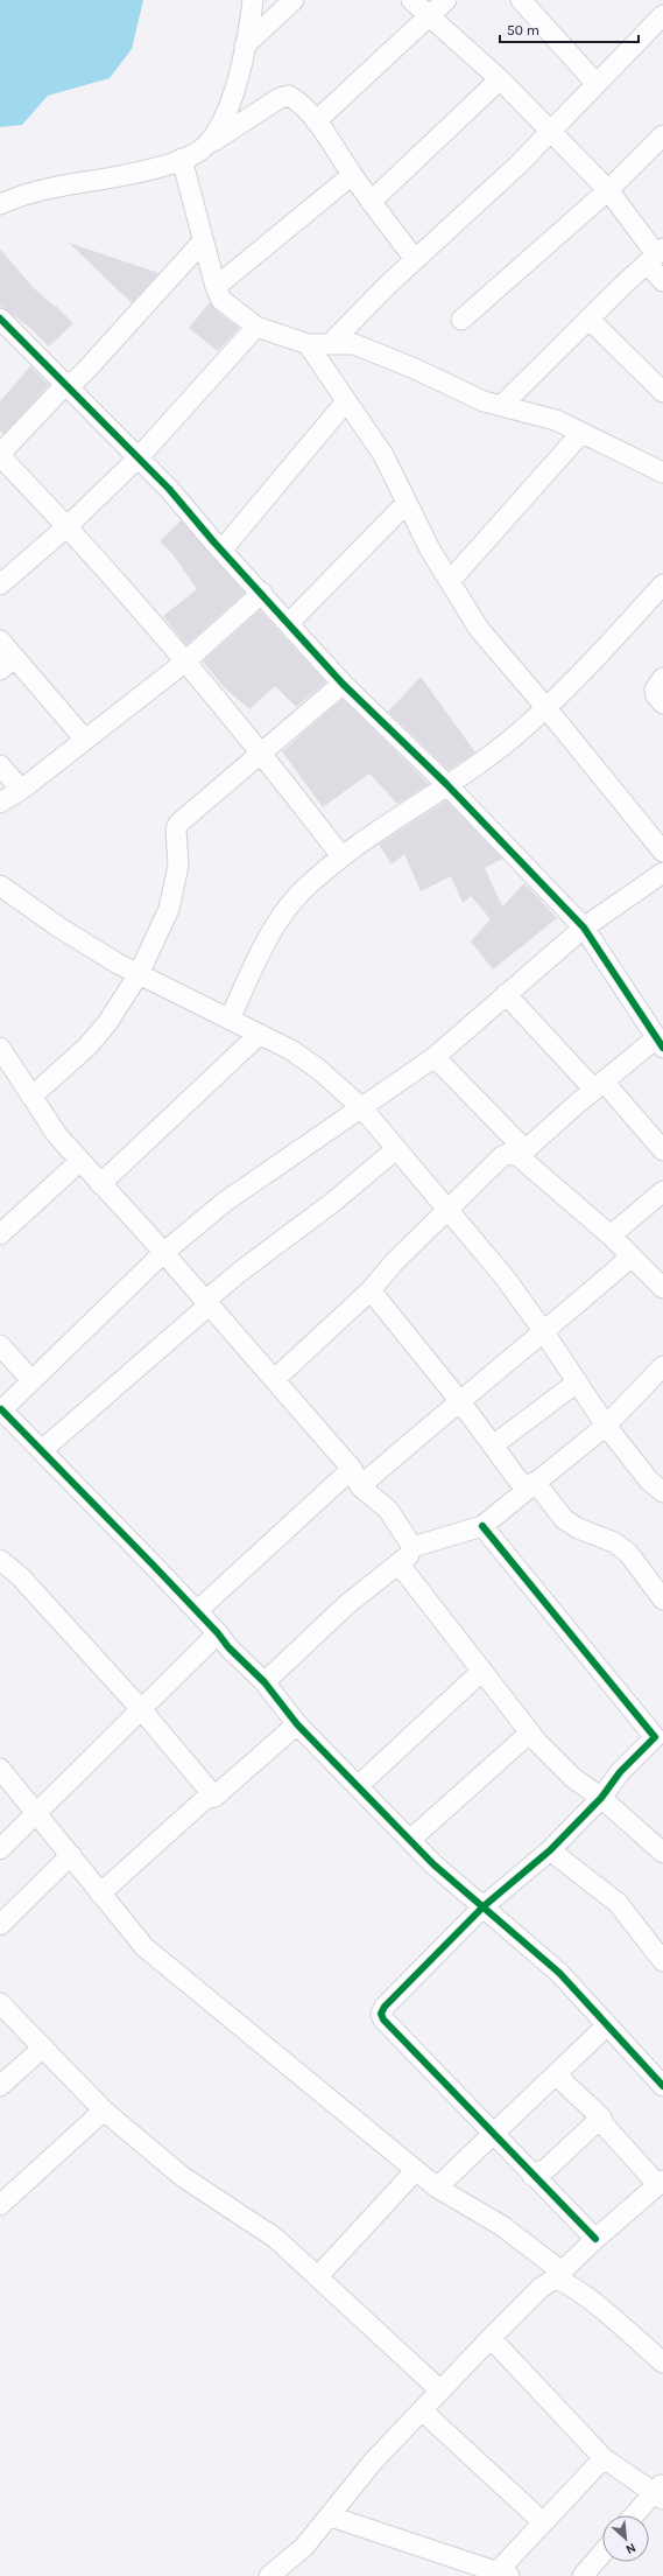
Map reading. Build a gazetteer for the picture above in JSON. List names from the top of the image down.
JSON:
{
  "scale_bar": "50 m",
  "north": "bottom right"
}
